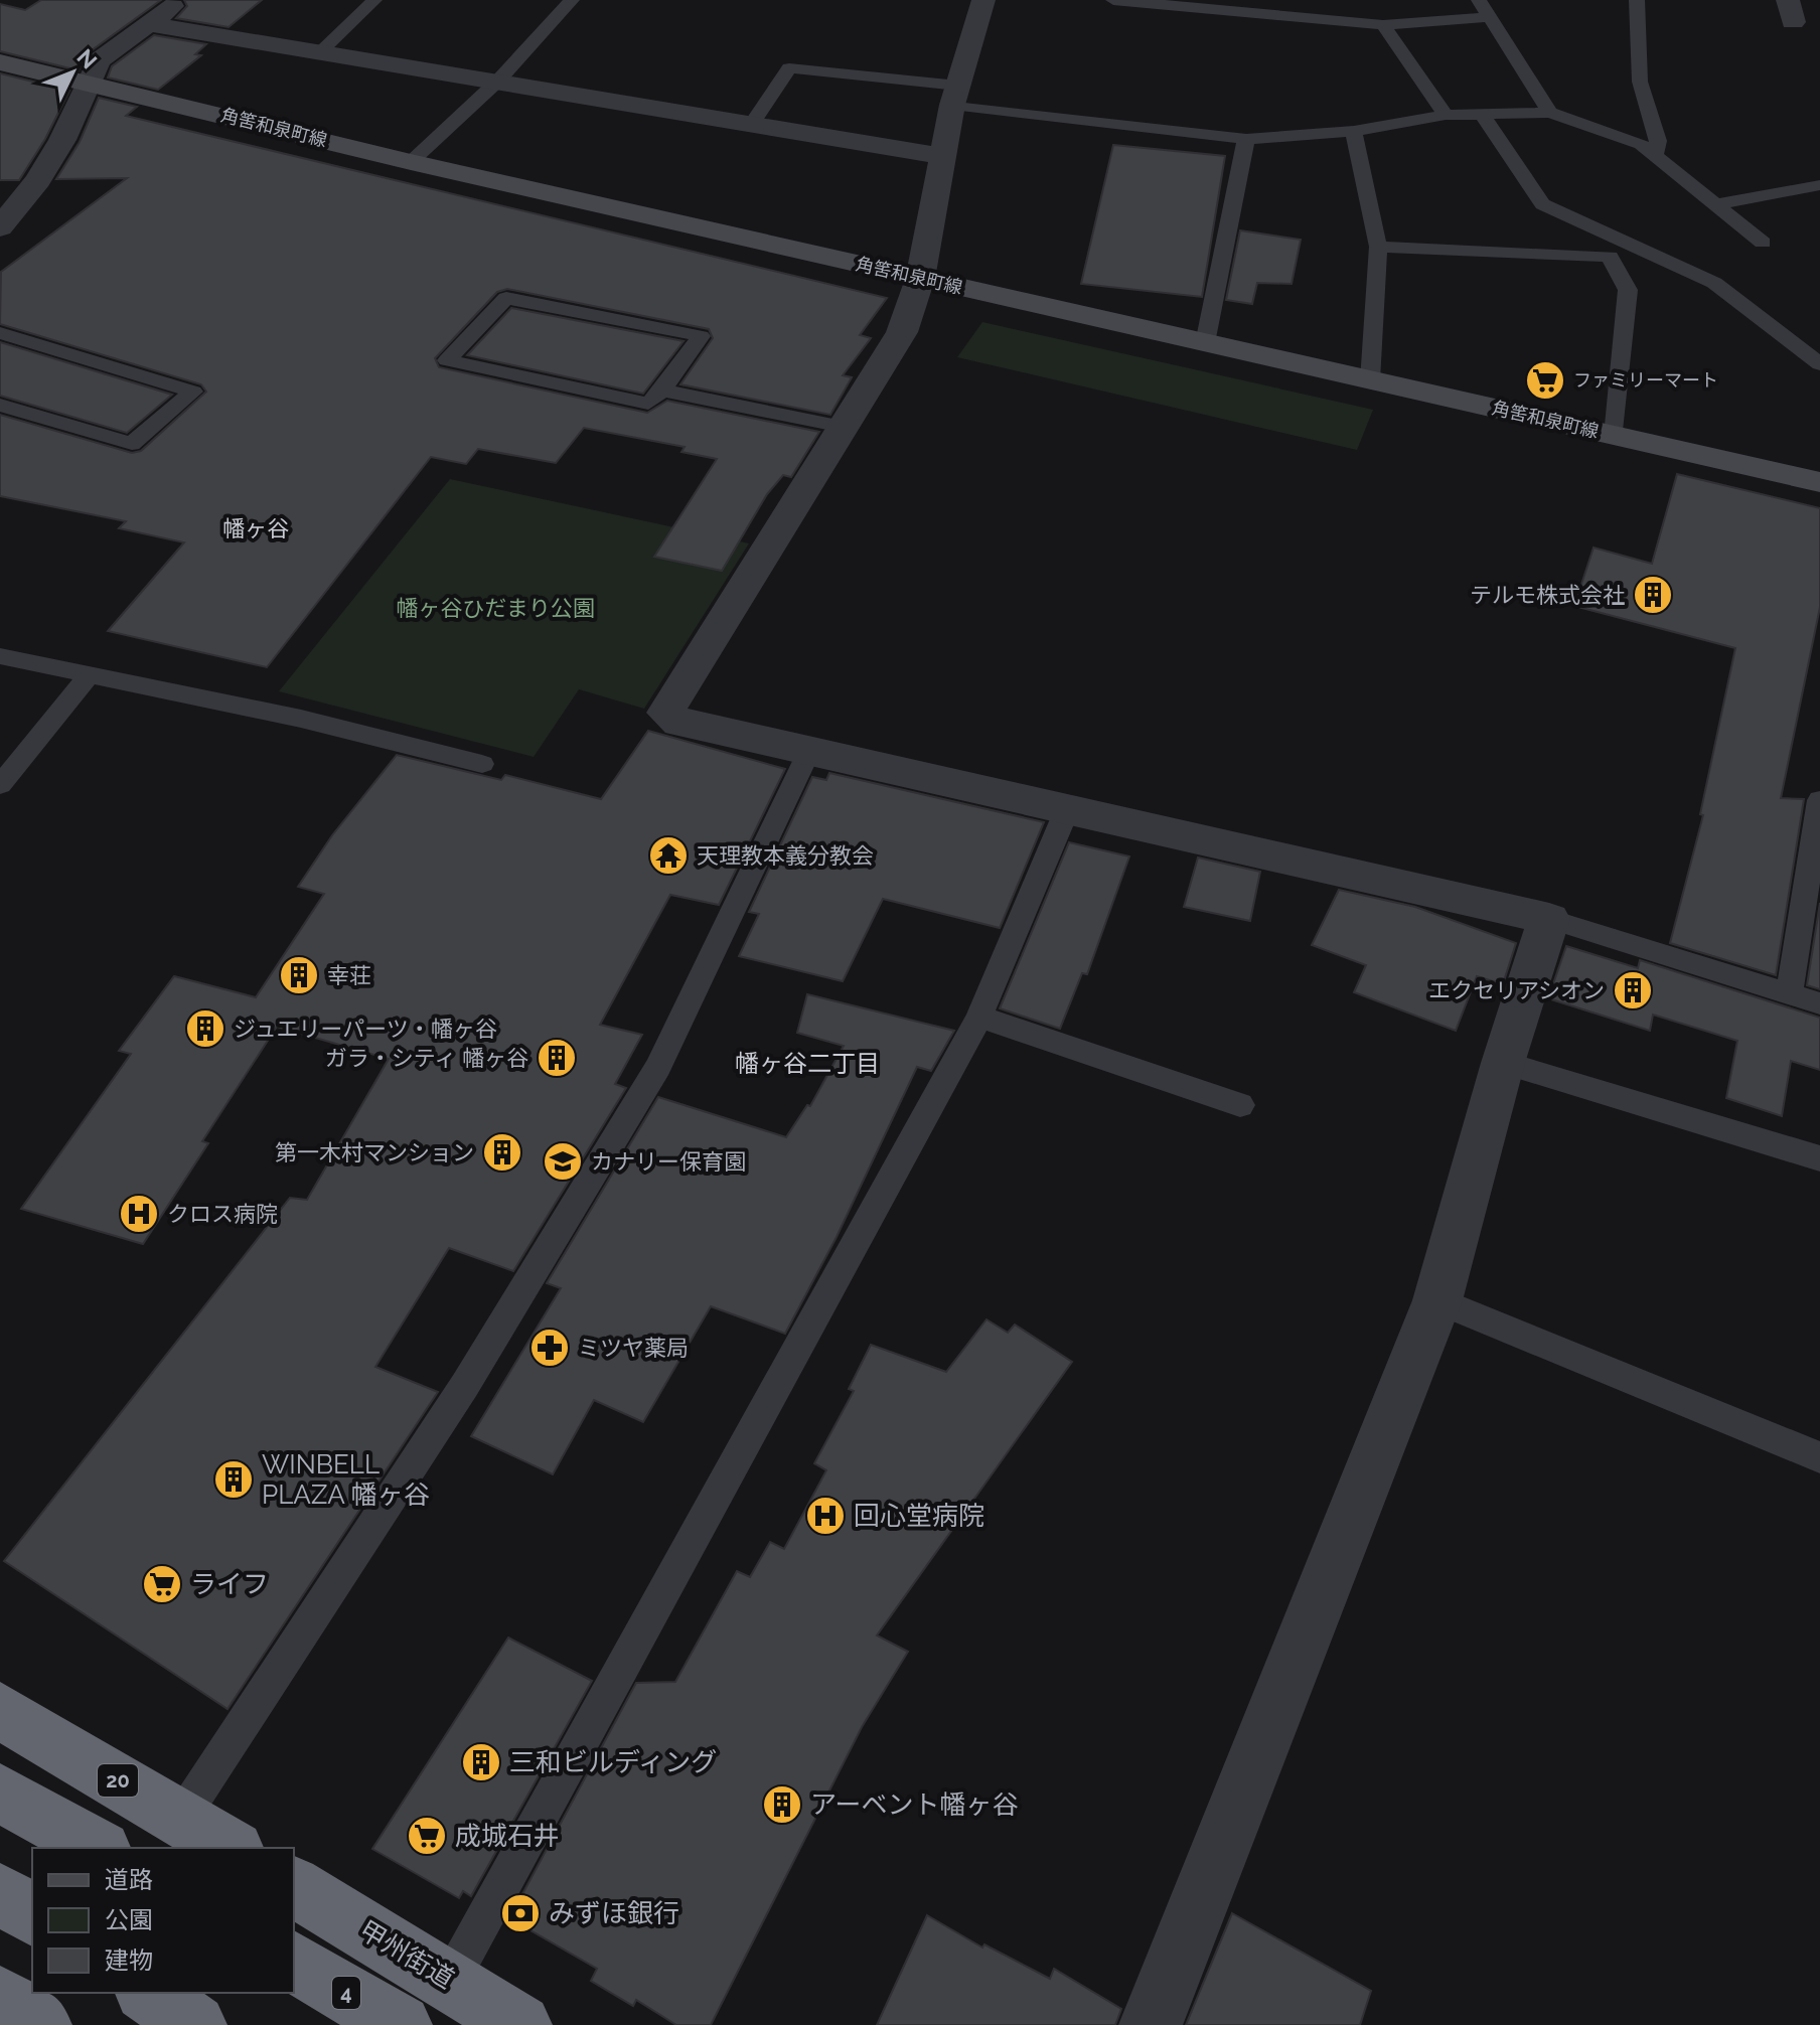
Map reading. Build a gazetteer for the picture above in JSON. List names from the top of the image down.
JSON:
{
  "streets": {
    "highway": ["20", "甲州街道", "4"],
    "main road": ["角筈和泉町線"]
  },
  "districts": ["幡ヶ谷", "幡ヶ谷二丁目"],
  "parks": ["幡ヶ谷ひだまり公園"],
  "places": {
    "supermarket": ["ファミリーマート", "ライフ", "成城石井"],
    "building": [
      "テルモ株式会社",
      "幸荘",
      "エクセリアシオン",
      "ジュエリーパーツ・幡ヶ谷",
      "ガラ・シティ 幡ヶ谷",
      "第一木村マンション",
      "WINBELL PLAZA 幡ヶ谷",
      "三和ビルディング",
      "アーベント幡ヶ谷"
    ],
    "temple": ["天理教本義分教会"],
    "school or university": ["カナリー保育園"],
    "hospital": ["クロス病院", "回心堂病院"],
    "pharmacy": ["ミツヤ薬局"],
    "bank": ["みずほ銀行"]
  },
  "legend": ["道路", "公園", "建物"],
  "north": "top right"
}
